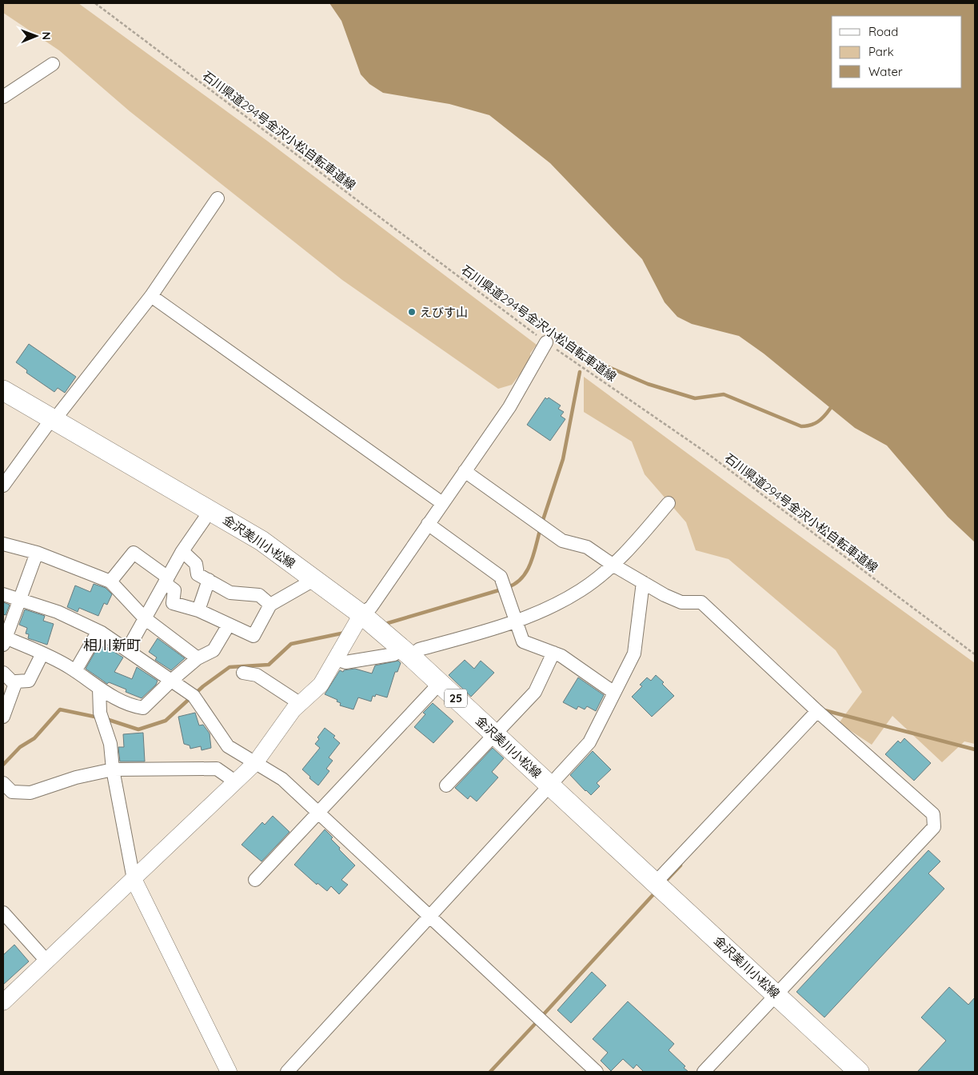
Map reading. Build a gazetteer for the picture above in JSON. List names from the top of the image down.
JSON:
{
  "streets": {
    "main road": ["金沢美川小松線", "25"],
    "path": ["石川県道294号金沢小松自転車道線"]
  },
  "districts": ["相川新町"],
  "places": ["えびす山"],
  "legend": ["Road", "Park", "Water"],
  "north": "right"
}
